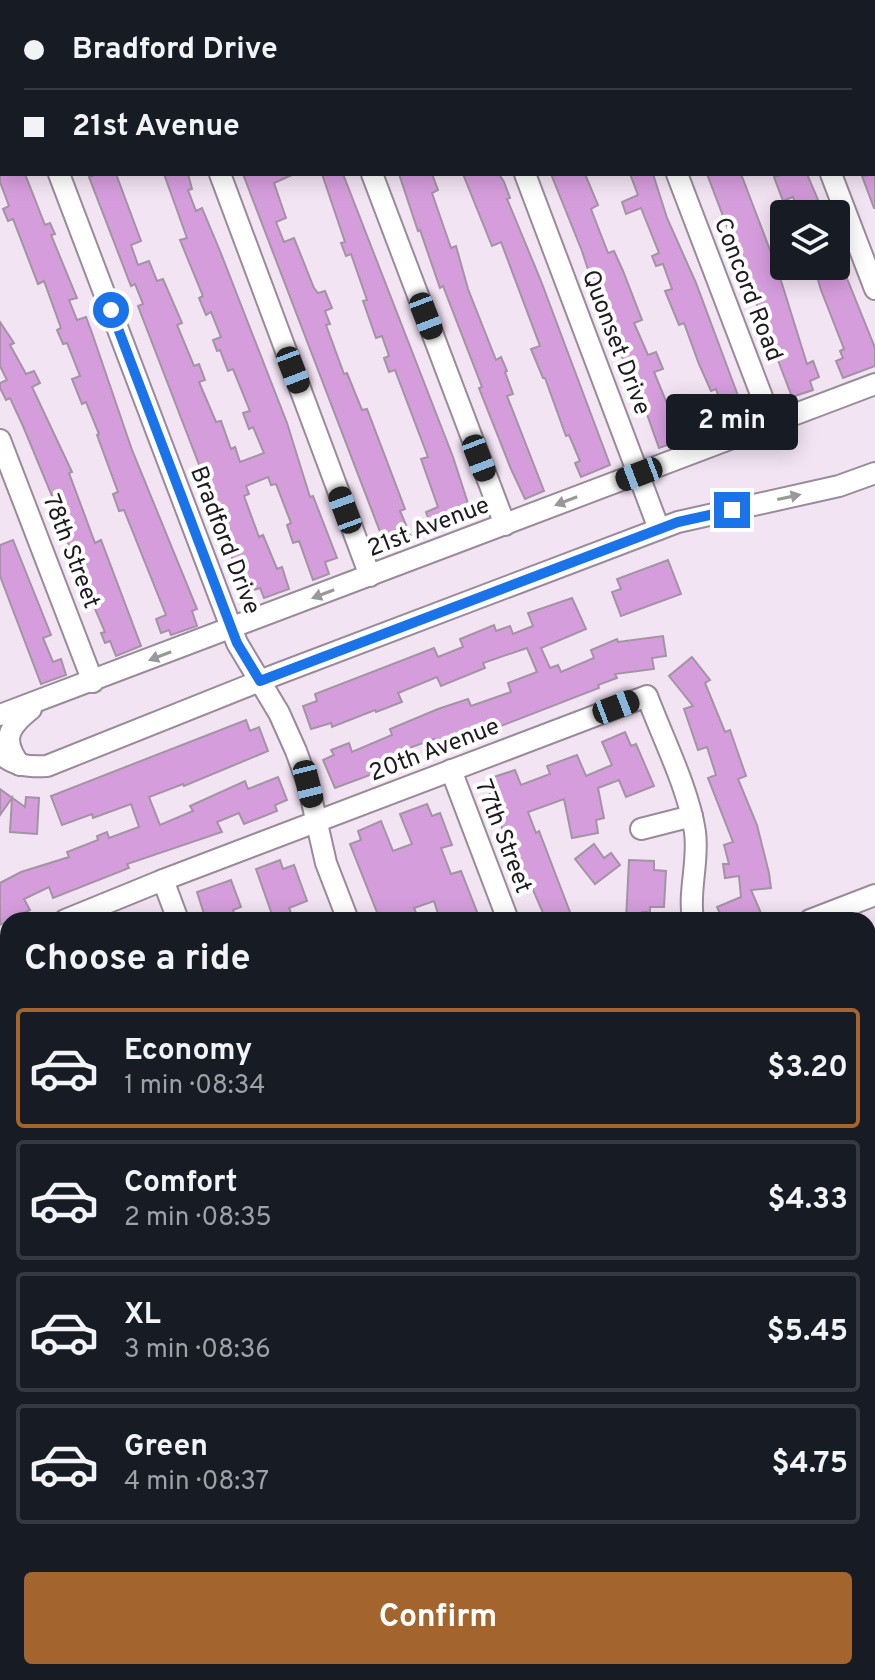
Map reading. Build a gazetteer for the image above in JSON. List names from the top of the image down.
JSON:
{
  "streets": {
    "street": [
      "Concord Road",
      "Quonset Drive",
      "21st Avenue",
      "Bradford Drive",
      "78th Street",
      "20th Avenue",
      "77th Street"
    ]
  },
  "crossings": [
    ["Concord Road", "21st Avenue"],
    ["Quonset Drive", "21st Avenue"],
    ["21st Avenue", "Bradford Drive"],
    ["21st Avenue", "78th Street"],
    ["Bradford Drive", "20th Avenue"],
    ["20th Avenue", "77th Street"]
  ],
  "page": {
    "banner": ["Bradford Drive", "21st Avenue"],
    "bubble": "2 min",
    "heading": "Choose a ride",
    "list": [
      {
        "name": "Economy",
        "note": "1 min · 08:34",
        "value": "$3.20"
      },
      {
        "name": "Comfort",
        "note": "2 min · 08:35",
        "value": "$4.33"
      },
      {
        "name": "XL",
        "note": "3 min · 08:36",
        "value": "$5.45"
      },
      {
        "name": "Green",
        "note": "4 min · 08:37",
        "value": "$4.75"
      }
    ],
    "buttons": "Confirm"
  }
}
